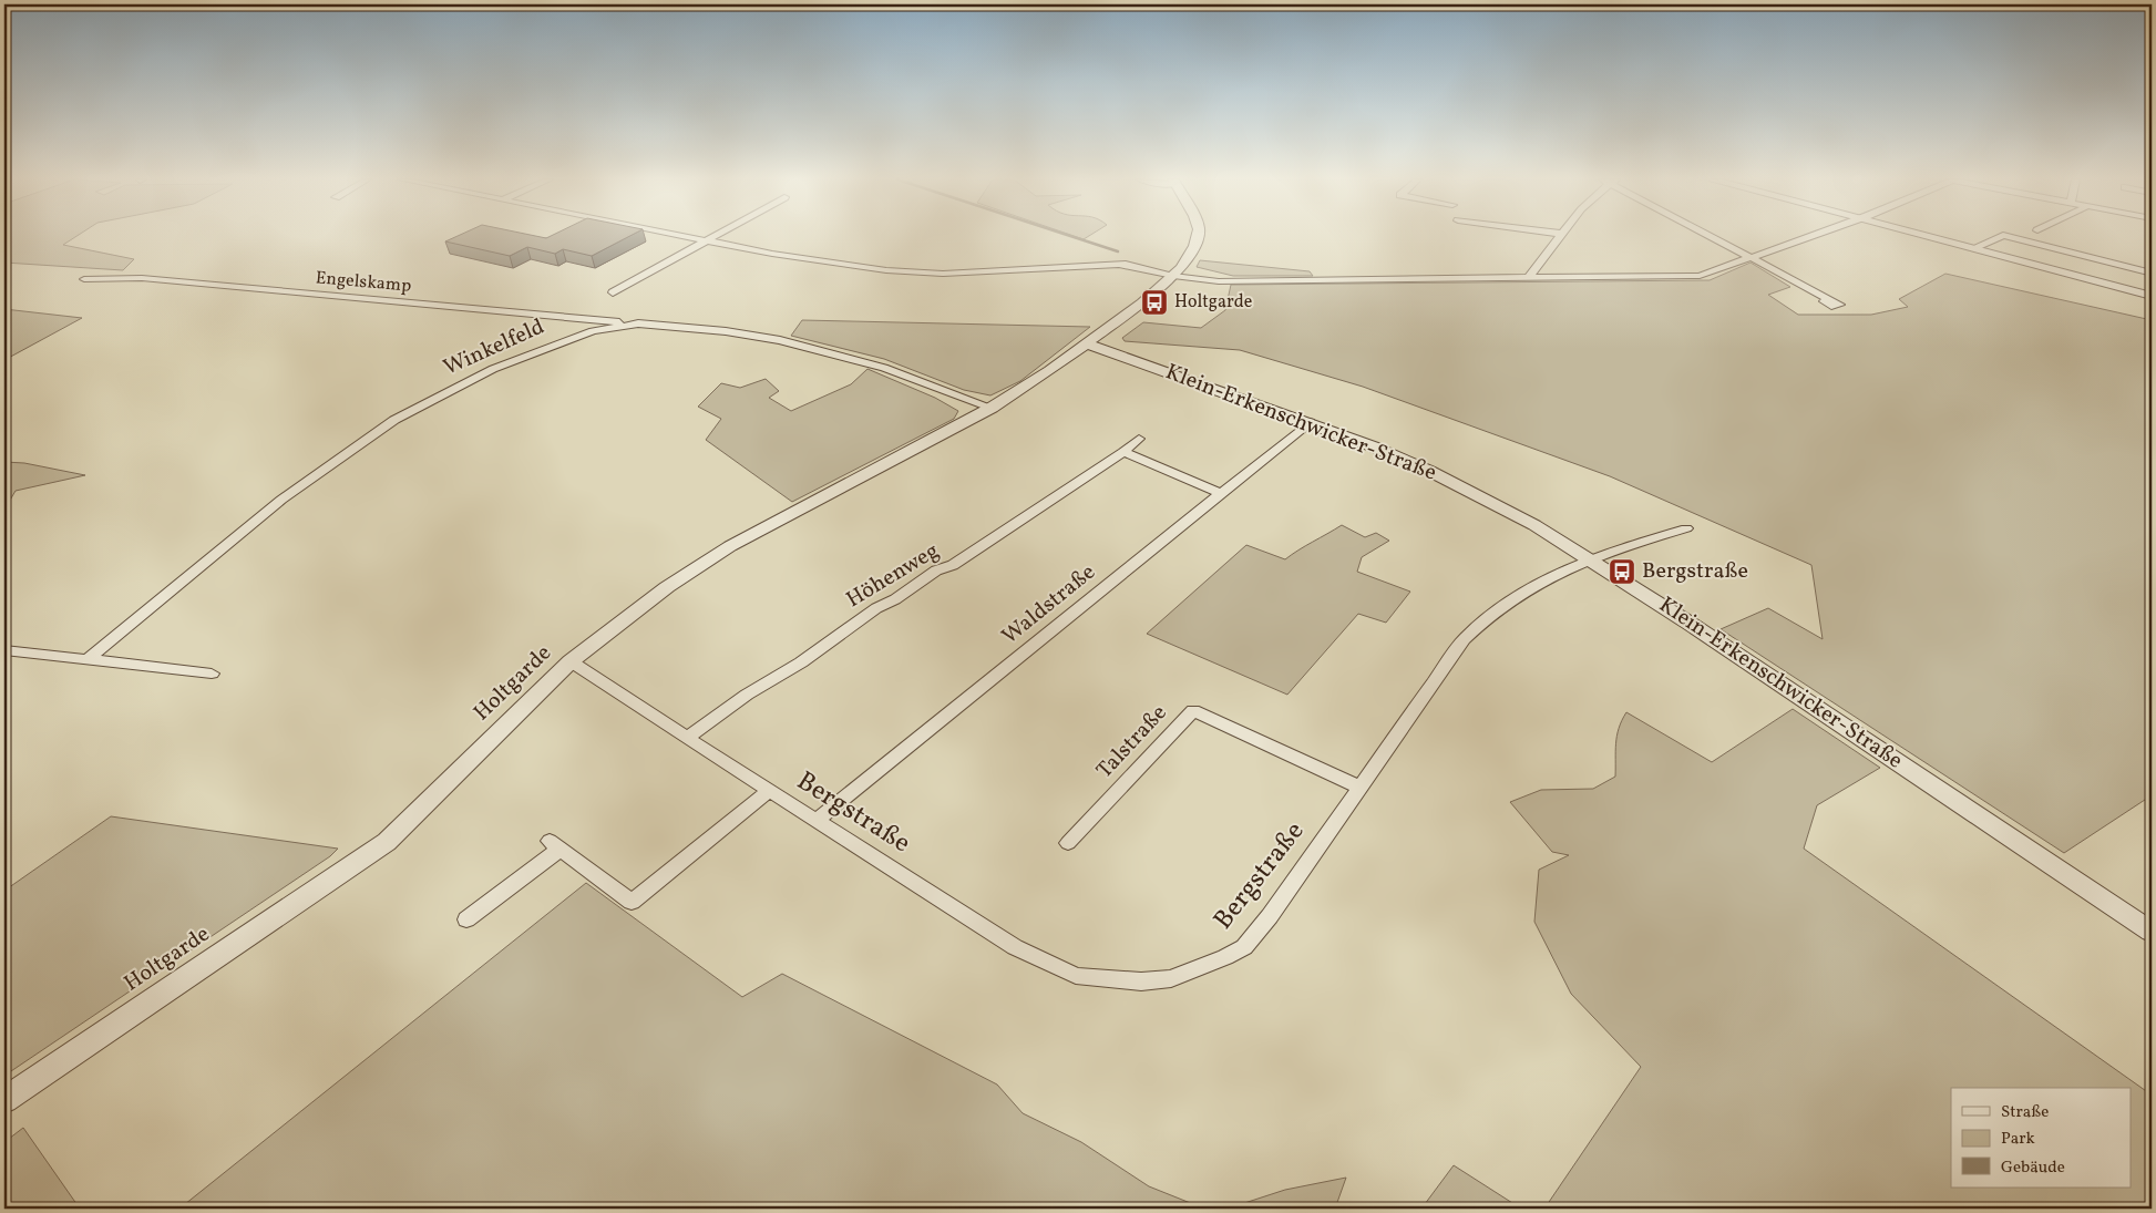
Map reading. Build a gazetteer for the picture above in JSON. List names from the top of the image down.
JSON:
{
  "streets": {
    "street": [
      "Engelskamp",
      "Winkelfeld",
      "Klein-Erkenschwicker-Straße",
      "Höhenweg",
      "Waldstraße",
      "Holtgarde",
      "Talstraße",
      "Bergstraße"
    ]
  },
  "crossings": [
    ["Engelskamp", "Winkelfeld"],
    ["Winkelfeld", "Holtgarde"],
    ["Klein-Erkenschwicker-Straße", "Waldstraße"],
    ["Klein-Erkenschwicker-Straße", "Holtgarde"],
    ["Klein-Erkenschwicker-Straße", "Bergstraße"],
    ["Höhenweg", "Bergstraße"],
    ["Waldstraße", "Bergstraße"],
    ["Holtgarde", "Bergstraße"],
    ["Talstraße", "Bergstraße"]
  ],
  "places": {
    "bus stop": ["Holtgarde", "Bergstraße"]
  },
  "legend": ["Straße", "Park", "Gebäude"]
}
